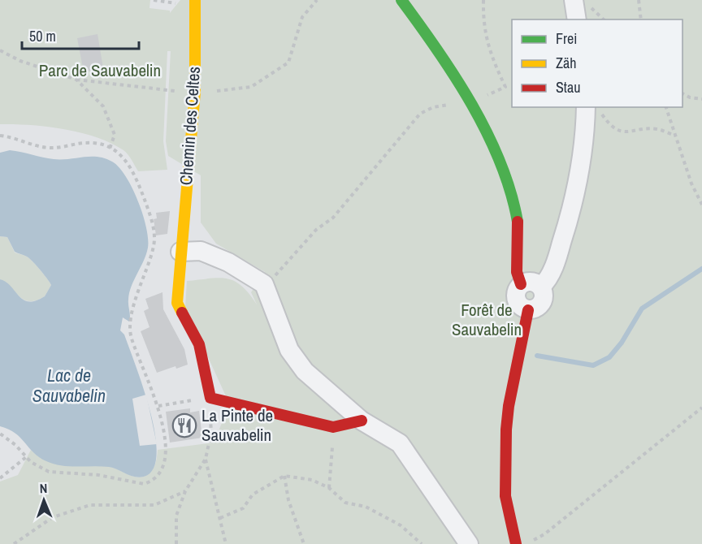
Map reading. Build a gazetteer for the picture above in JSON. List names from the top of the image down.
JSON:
{
  "streets": {
    "street": ["Chemin des Celtes"]
  },
  "water": ["Lac de Sauvabelin"],
  "parks": ["Parc de Sauvabelin", "Forêt de Sauvabelin"],
  "places": {
    "restaurant": ["La Pinte de Sauvabelin"]
  },
  "legend": ["Frei", "Zäh", "Stau"],
  "scale_bar": "50 m",
  "north": "top"
}
